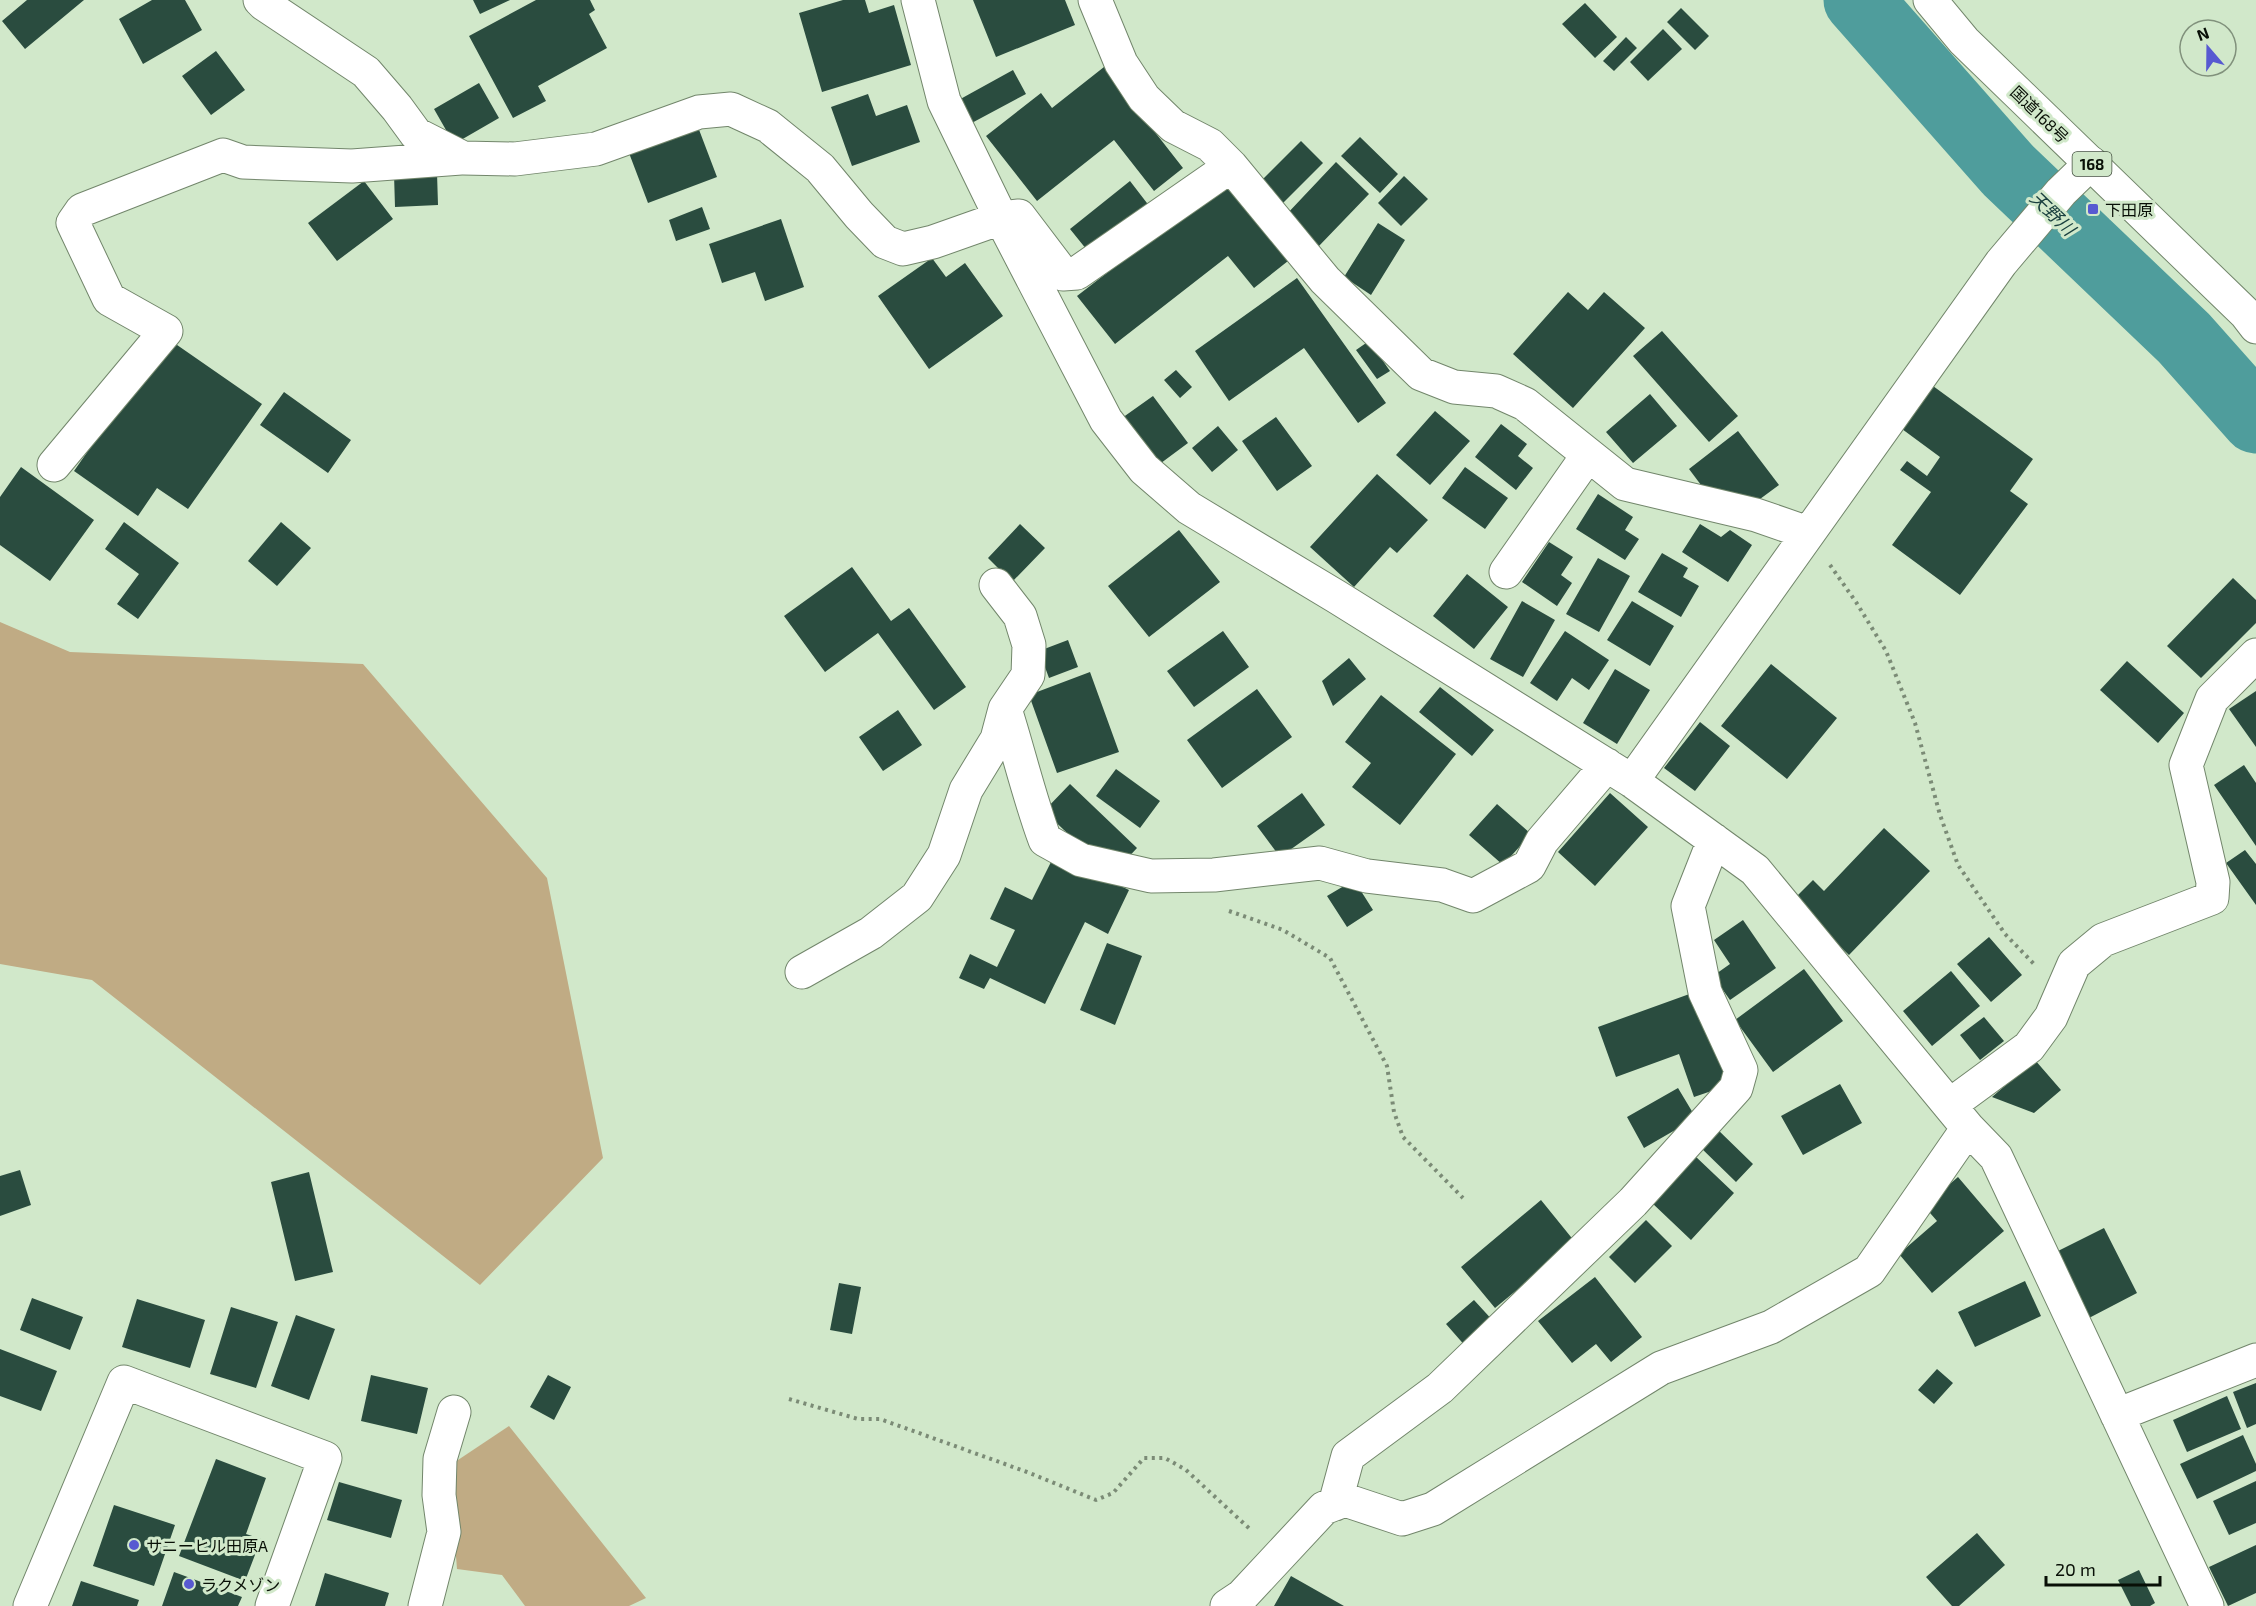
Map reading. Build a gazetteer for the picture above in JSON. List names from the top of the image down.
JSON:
{
  "streets": {
    "main road": ["国道168号", "168"]
  },
  "water": ["天野川"],
  "places": {
    "transit": ["下田原"],
    "other": ["サニーヒル田原A", "ラクメゾン"]
  },
  "scale_bar": "20 m",
  "north": "top"
}
